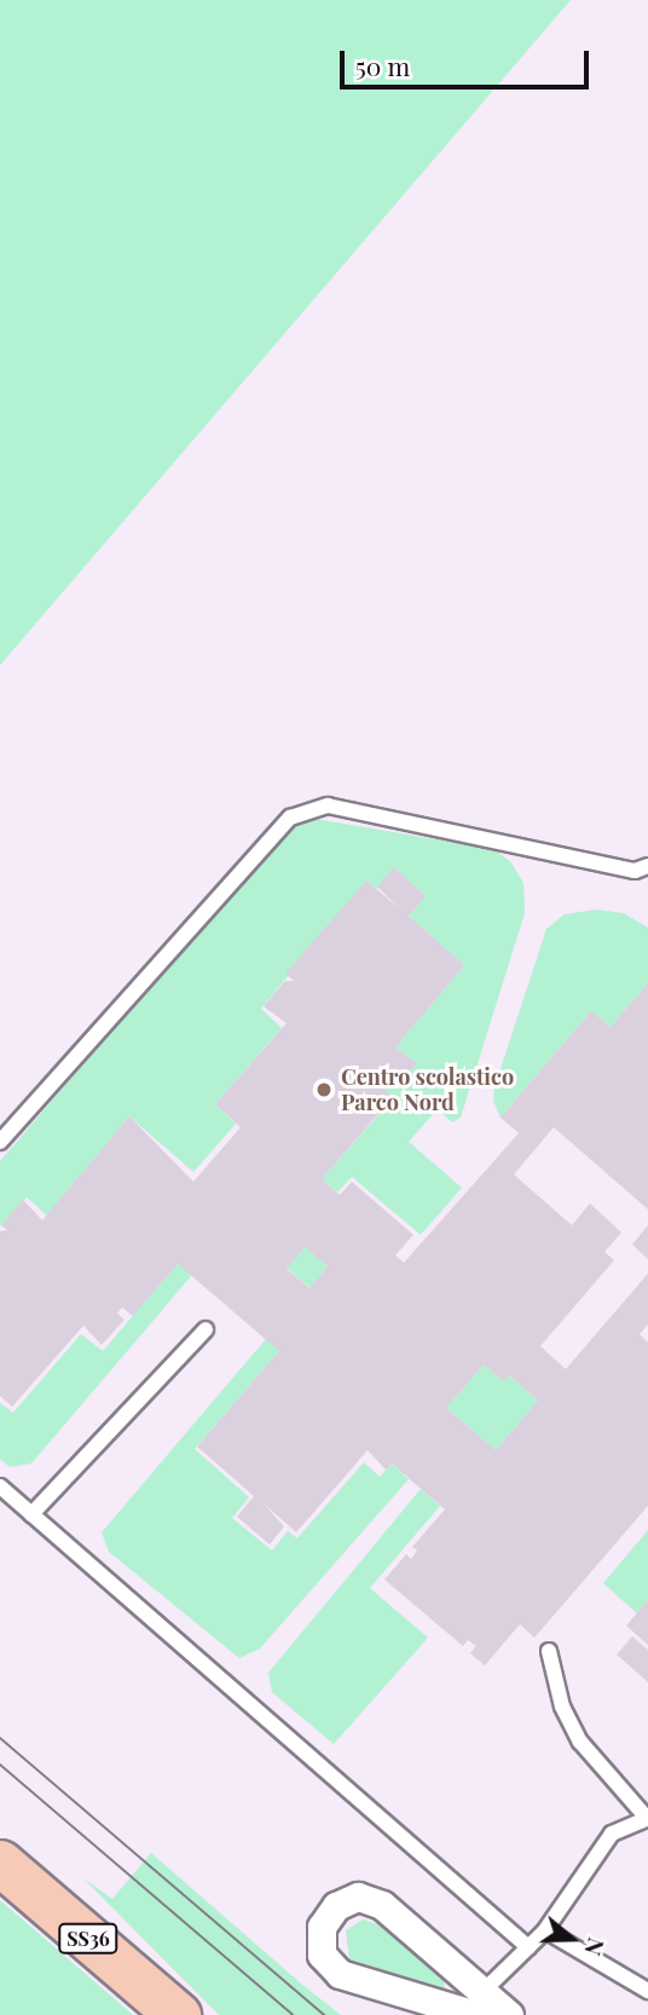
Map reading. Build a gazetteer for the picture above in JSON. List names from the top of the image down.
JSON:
{
  "streets": {
    "main road": ["SS36"]
  },
  "places": ["Centro scolastico Parco Nord"],
  "scale_bar": "50 m",
  "north": "right"
}
